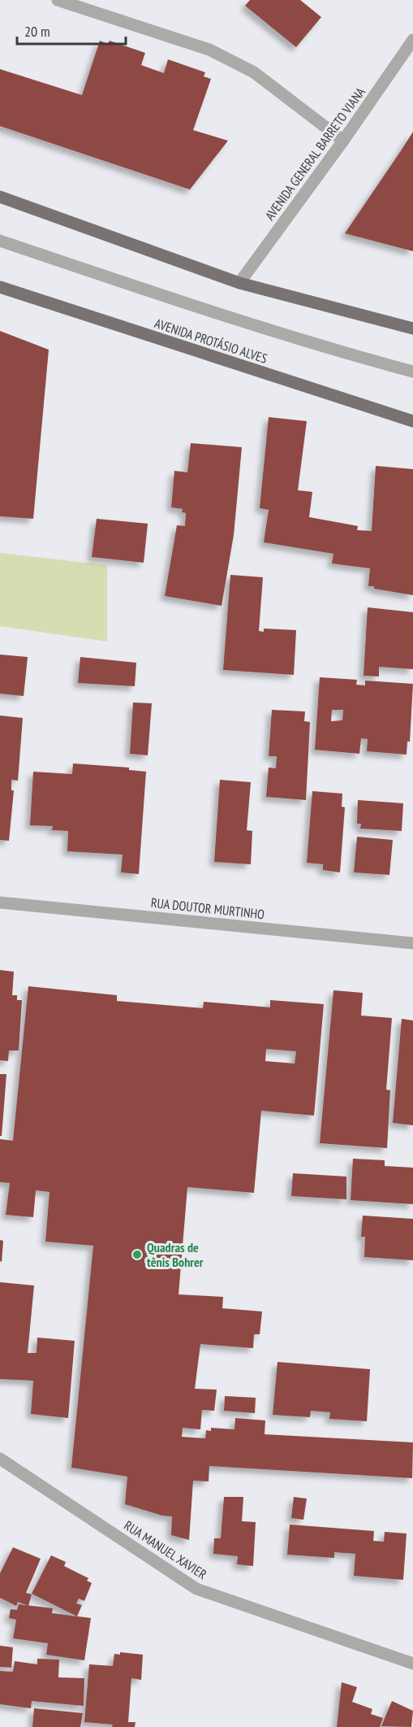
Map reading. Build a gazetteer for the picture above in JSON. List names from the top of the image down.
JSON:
{
  "streets": {
    "main road": ["AVENIDA PROTÁSIO ALVES"],
    "street": ["AVENIDA GENERAL BARRETO VIANA", "RUA DOUTOR MURTINHO", "RUA MANUEL XAVIER"]
  },
  "places": ["Quadras de tênis Bohrer"],
  "scale_bar": "20 m"
}
